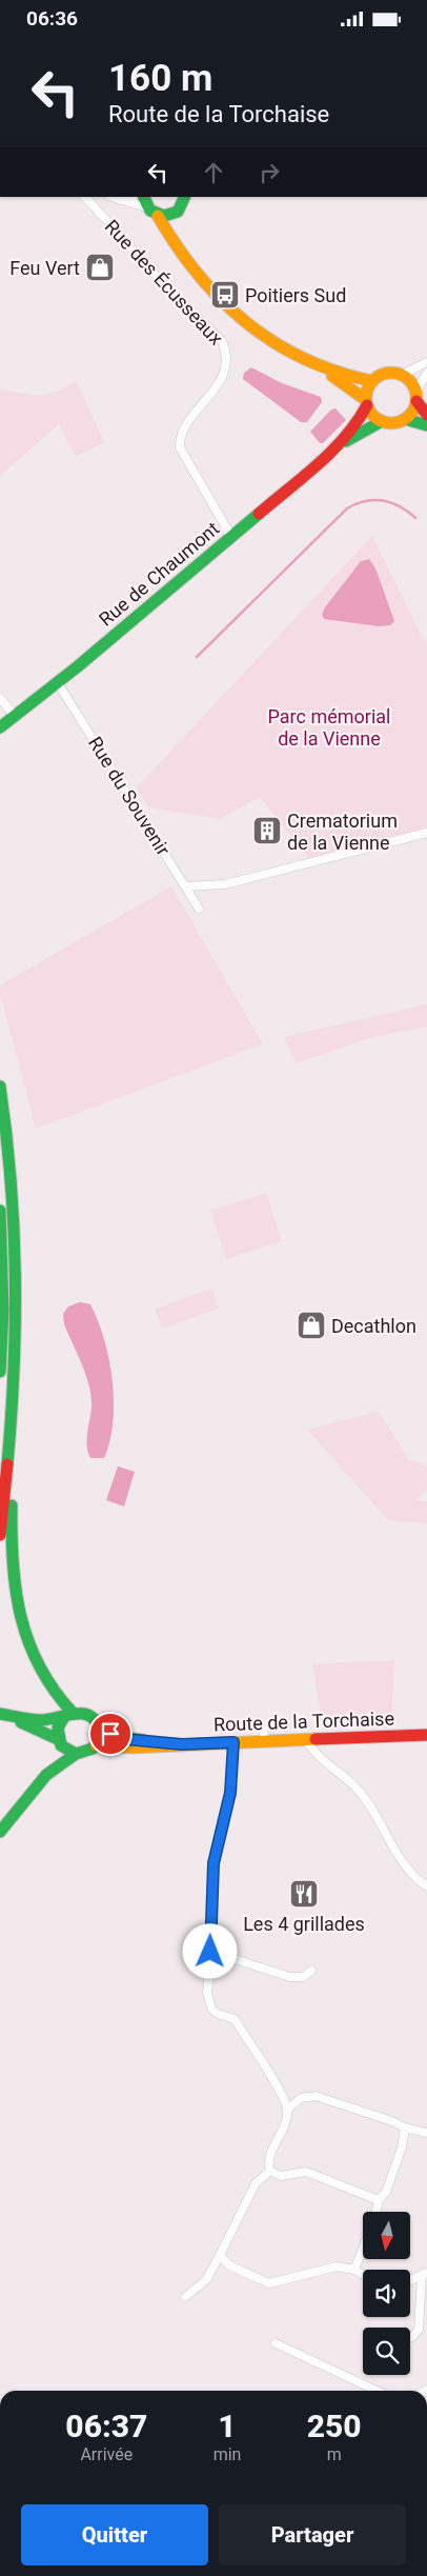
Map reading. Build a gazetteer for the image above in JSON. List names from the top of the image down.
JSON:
{
  "streets": {
    "main road": ["Rue de Chaumont", "Route de la Torchaise"],
    "street": ["Rue des Écusseaux", "Rue du Souvenir"]
  },
  "crossings": [
    ["Rue des Écusseaux", "Rue de Chaumont"],
    ["Rue de Chaumont", "Rue du Souvenir"]
  ],
  "parks": ["Parc mémorial de la Vienne"],
  "places": {
    "shop": ["Feu Vert", "Decathlon"],
    "bus stop": ["Poitiers Sud"],
    "building": ["Crematorium de la Vienne"],
    "restaurant": ["Les 4 grillades"]
  },
  "north": "bottom",
  "page": {
    "status": "06:36",
    "turn": ["160 m", "Route de la Torchaise"],
    "eta": [
      "06:37",
      "Arrivée",
      "1",
      "min",
      "250",
      "m"
    ],
    "buttons": ["Quitter", "Partager"]
  }
}
